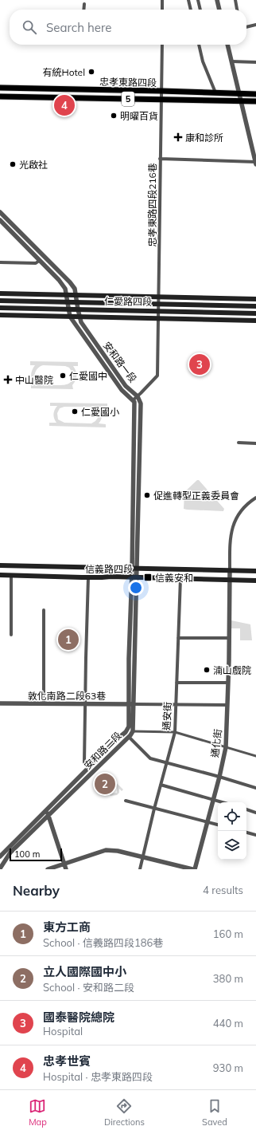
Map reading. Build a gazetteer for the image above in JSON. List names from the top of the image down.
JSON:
{
  "streets": {
    "main road": [
      "忠孝東路四段",
      "5",
      "仁愛路四段",
      "信義路四段"
    ],
    "street": [
      "忠孝東路四段216巷",
      "安和路一段",
      "敦化南路二段63巷",
      "通安街",
      "通化街",
      "安和路二段"
    ]
  },
  "crossings": [
    ["忠孝東路四段", "忠孝東路四段216巷"],
    ["忠孝東路四段216巷", "仁愛路四段"],
    ["忠孝東路四段216巷", "安和路一段"],
    ["仁愛路四段", "安和路一段"],
    ["安和路一段", "信義路四段"],
    ["安和路一段", "安和路二段"],
    ["信義路四段", "通安街"],
    ["信義路四段", "通化街"],
    ["信義路四段", "安和路二段"],
    ["敦化南路二段63巷", "安和路二段"]
  ],
  "places": {
    "other": [
      "有統Hotel",
      "明曜百貨",
      "光啟社",
      "仁愛國中",
      "仁愛國小",
      "促進轉型正義委員會",
      "湳山戲院"
    ],
    "health": ["康和診所", "中山醫院"],
    "transit": ["信義安和"]
  },
  "scale_bar": "100 m",
  "page": {
    "search": "Search here",
    "pins": [
      "4",
      "3",
      "1",
      "2"
    ],
    "scale": "100 m",
    "heading": ["Nearby", "4 results"],
    "list": [
      {
        "mark": "1",
        "name": "東方工商",
        "note": "School · 信義路四段186巷",
        "value": "160 m"
      },
      {
        "mark": "2",
        "name": "立人國際國中小",
        "note": "School · 安和路二段",
        "value": "380 m"
      },
      {
        "mark": "3",
        "name": "國泰醫院總院",
        "note": "Hospital",
        "value": "440 m"
      },
      {
        "mark": "4",
        "name": "忠孝世賓",
        "note": "Hospital · 忠孝東路四段",
        "value": "930 m"
      }
    ],
    "nav": ["Map", "Directions", "Saved"]
  }
}
